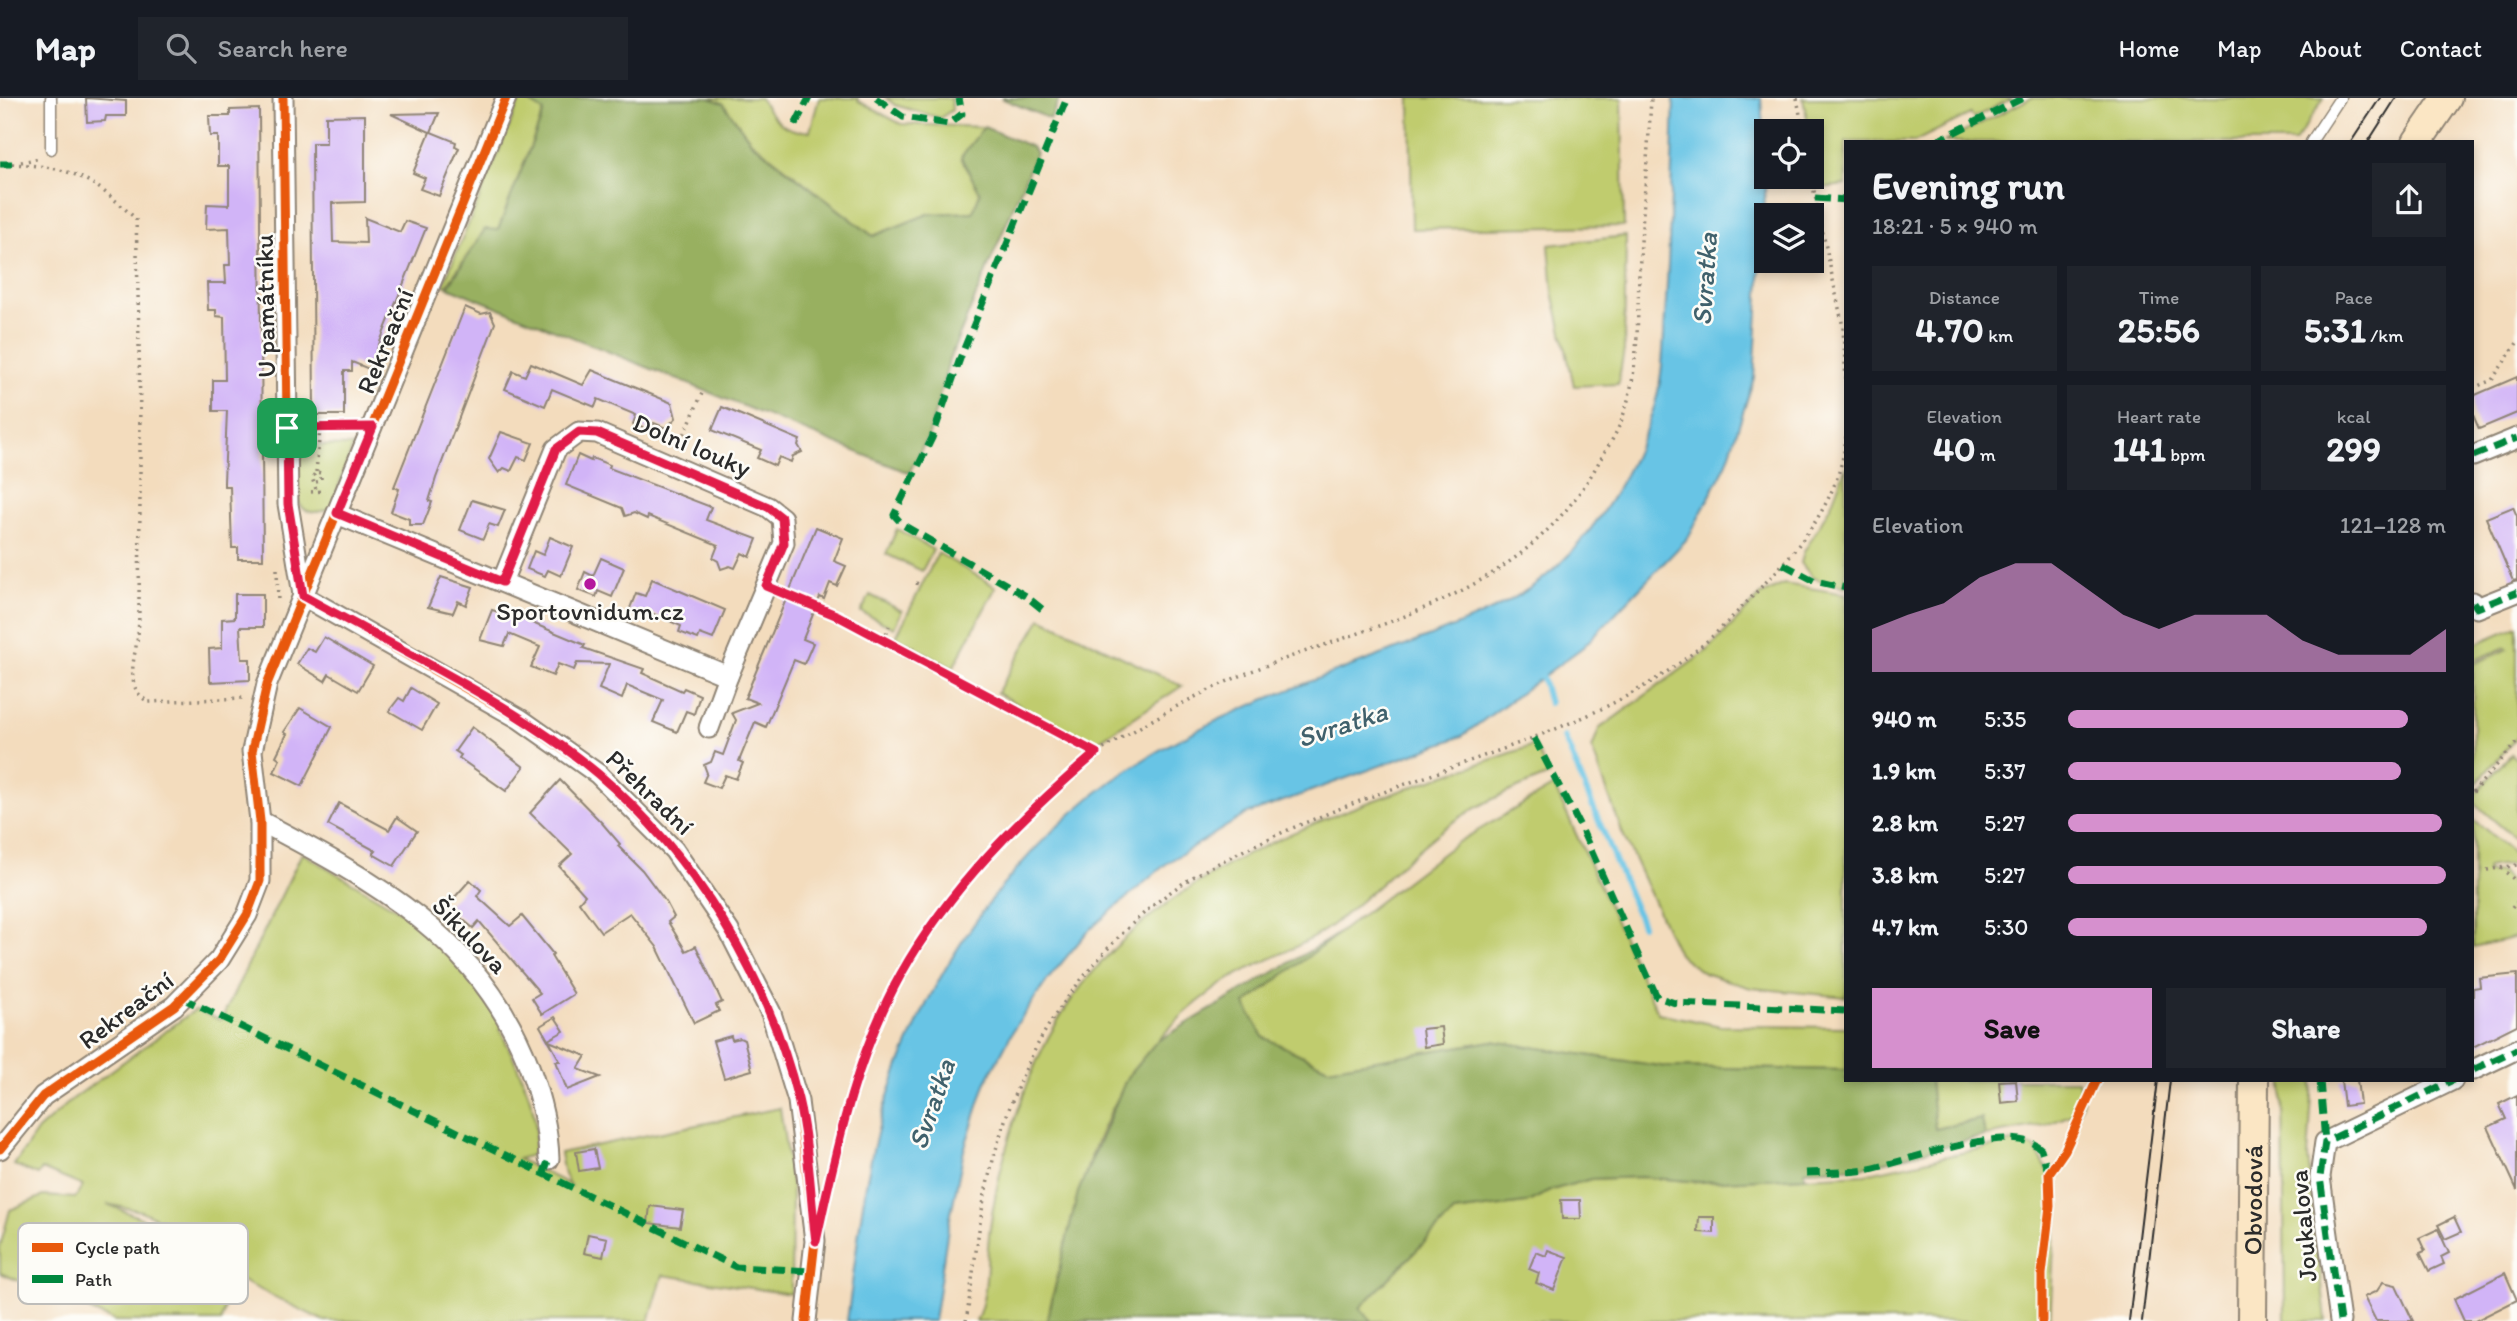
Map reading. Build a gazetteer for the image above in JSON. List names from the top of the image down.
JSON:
{
  "streets": {
    "main road": ["Obvodová"],
    "street": [
      "U památníku",
      "Rekreační",
      "Dolní louky",
      "Přehradní",
      "Šikulova",
      "Joukalova"
    ]
  },
  "crossings": [
    ["U památníku", "Rekreační"],
    ["U památníku", "Přehradní"],
    ["Rekreační", "Přehradní"],
    ["Rekreační", "Šikulova"]
  ],
  "water": ["Svratka"],
  "places": ["Sportovnidum.cz"],
  "legend": ["Cycle path", "Path"],
  "page": {
    "header": "Map",
    "search": "Search here",
    "nav": [
      "Home",
      "Map",
      "About",
      "Contact"
    ],
    "heading": ["Evening run", "18:21 · 5 × 940 m"],
    "stats": [
      ["Distance", "4.70 km"],
      ["Time", "25:56"],
      ["Pace", "5:31 /km"],
      ["Elevation", "40 m"],
      ["Heart rate", "141 bpm"],
      ["kcal", "299"]
    ],
    "chart": ["Elevation", "121–128 m"],
    "list": [
      {
        "name": "940 m",
        "note": "5:35"
      },
      {
        "name": "1.9 km",
        "note": "5:37"
      },
      {
        "name": "2.8 km",
        "note": "5:27"
      },
      {
        "name": "3.8 km",
        "note": "5:27"
      },
      {
        "name": "4.7 km",
        "note": "5:30"
      }
    ],
    "buttons": ["Save", "Share"]
  }
}
